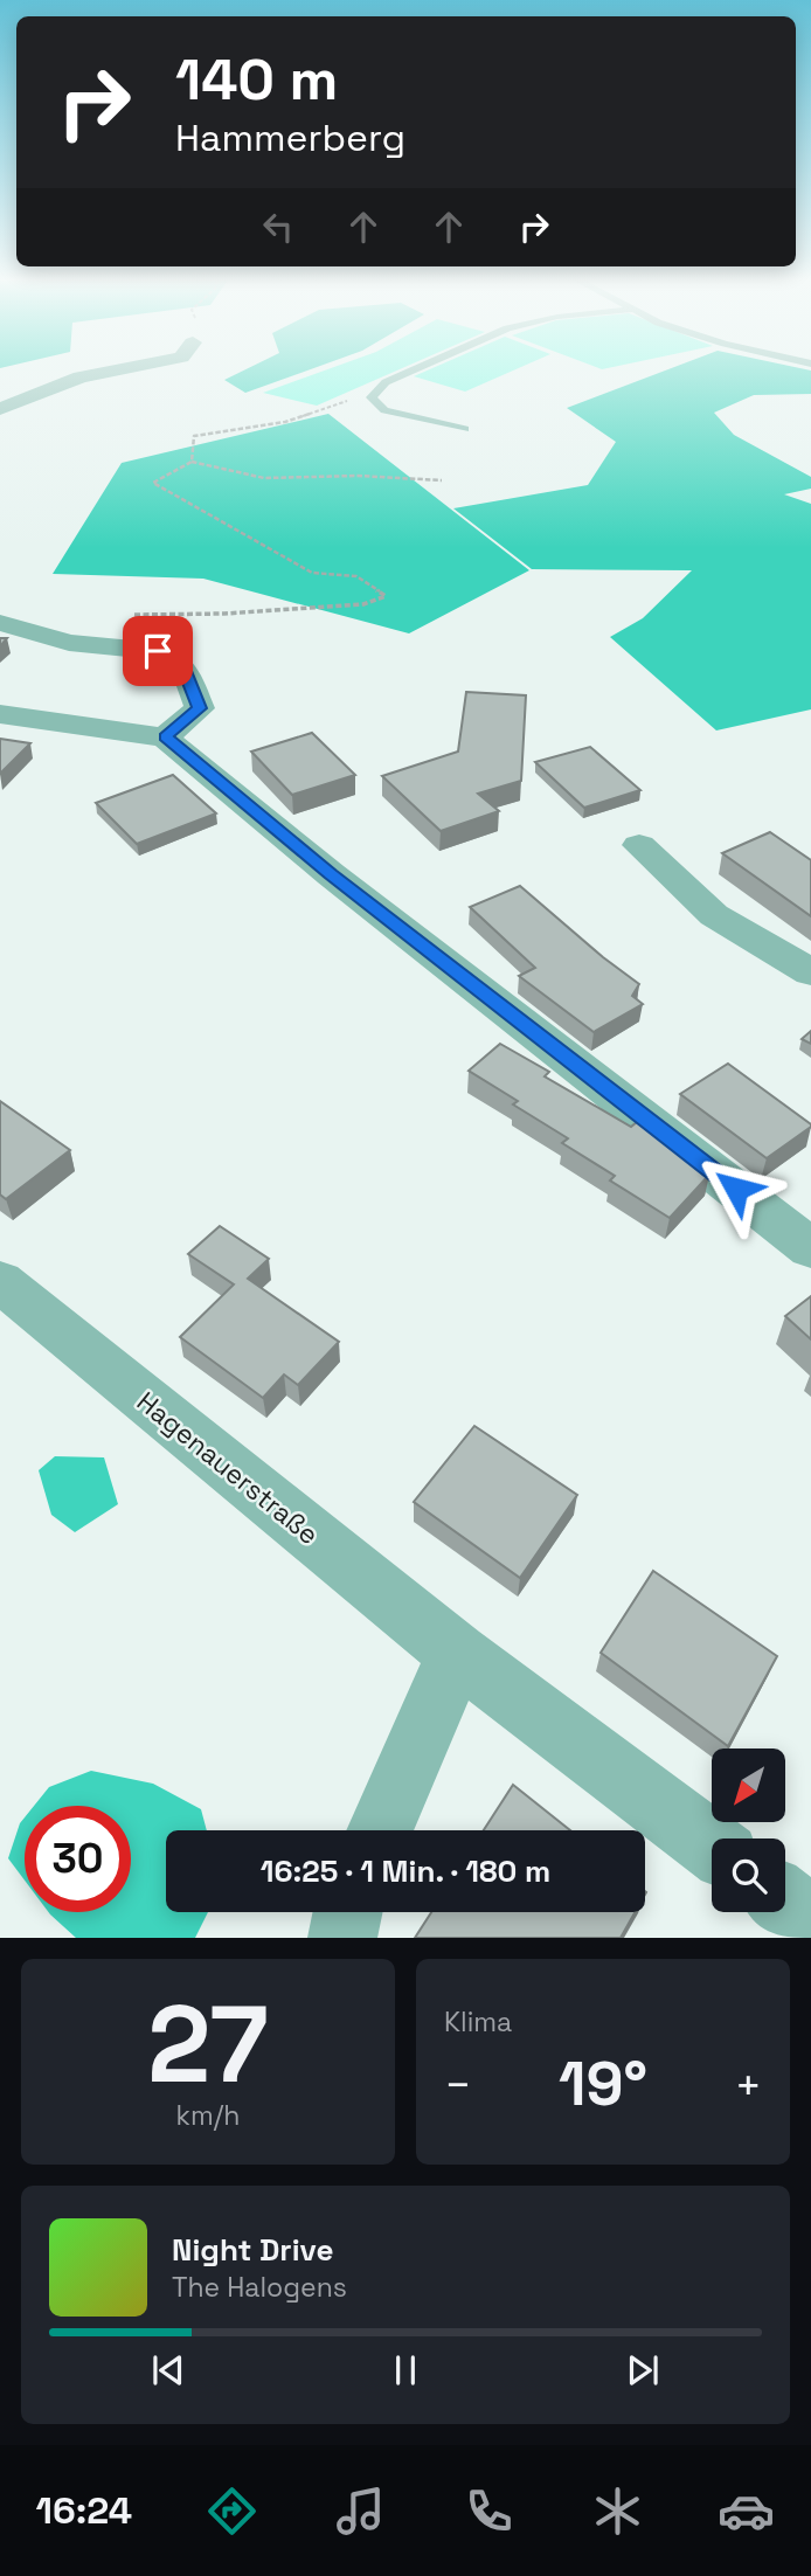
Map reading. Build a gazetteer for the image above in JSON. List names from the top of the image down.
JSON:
{
  "streets": {
    "street": ["Hagenauerstraße"]
  },
  "north": "bottom left",
  "page": {
    "turn": ["140 m", "Hammerberg"],
    "limit": "30",
    "trip": "16:25 · 1 Min. · 180 m",
    "tile": [
      ["27", "km/h"],
      "Klima"
    ],
    "heat": ["−", "19°", "+"],
    "song": ["Night Drive", "The Halogens"],
    "tabs": "16:24"
  }
}
